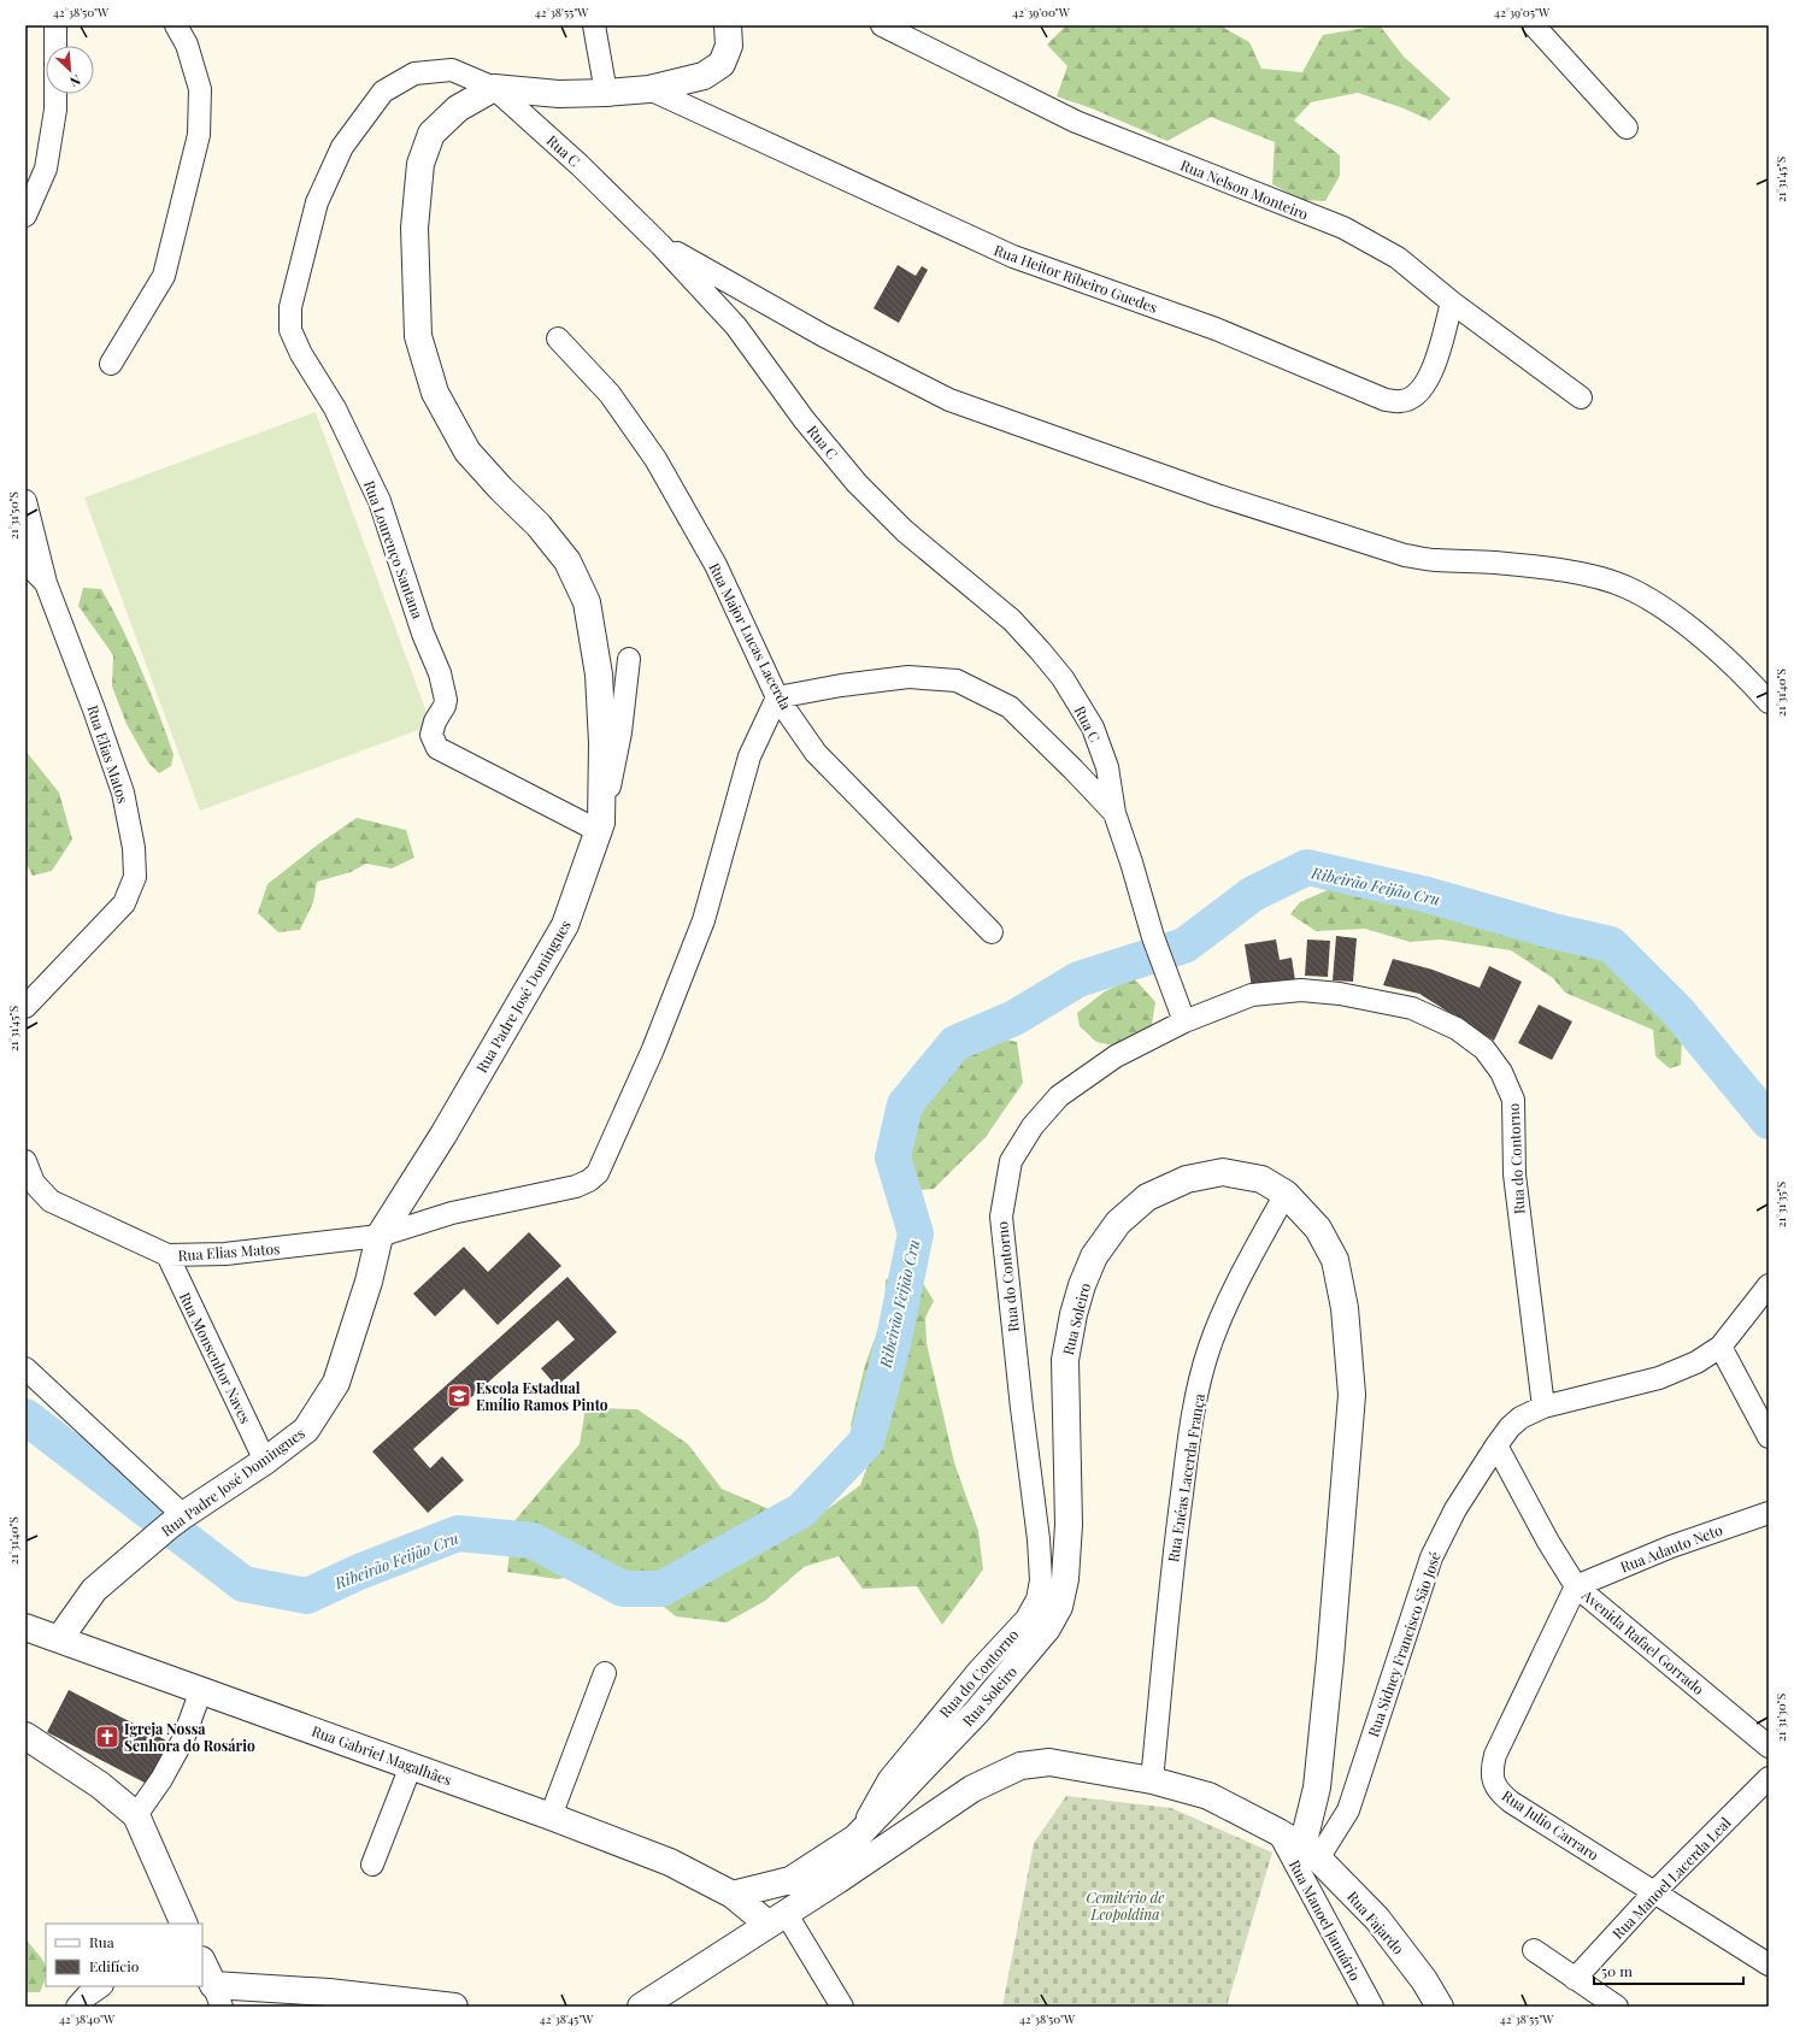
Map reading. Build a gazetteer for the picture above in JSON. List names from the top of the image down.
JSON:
{
  "streets": {
    "street": [
      "Rua C",
      "Rua Nelson Monteiro",
      "Rua Heitor Ribeiro Guedes",
      "Rua Lourenço Santana",
      "Rua Major Lucas Lacerda",
      "Rua Elias Matos",
      "Rua Padre José Domingues",
      "Rua do Contorno",
      "Rua Soleiro",
      "Rua Monsenhor Naves",
      "Rua Enéas Lacerda França",
      "Rua Adauto Neto",
      "Avenida Rafael Gorrado",
      "Rua Sidney Francisco São José",
      "Rua Gabriel Magalhães",
      "Rua Julio Carraro",
      "Rua Manoel Lacerda Leal",
      "Rua Manoel Januário",
      "Rua Fajardo"
    ]
  },
  "crossings": [
    ["Rua C", "Rua Lourenço Santana"],
    ["Rua C", "Rua Padre José Domingues"],
    ["Rua Nelson Monteiro", "Rua Heitor Ribeiro Guedes"],
    ["Rua Lourenço Santana", "Rua Padre José Domingues"],
    ["Rua Major Lucas Lacerda", "Rua Elias Matos"],
    ["Rua Elias Matos", "Rua Padre José Domingues"],
    ["Rua Elias Matos", "Rua Monsenhor Naves"],
    ["Rua Padre José Domingues", "Rua Monsenhor Naves"],
    ["Rua Padre José Domingues", "Rua Gabriel Magalhães"],
    ["Rua do Contorno", "Rua Soleiro"],
    ["Rua do Contorno", "Rua Sidney Francisco São José"],
    ["Rua Soleiro", "Rua Enéas Lacerda França"],
    ["Rua Soleiro", "Rua Sidney Francisco São José"],
    ["Rua Soleiro", "Rua Gabriel Magalhães"],
    ["Rua Soleiro", "Rua Fajardo"],
    ["Rua Enéas Lacerda França", "Rua Fajardo"],
    ["Rua Adauto Neto", "Avenida Rafael Gorrado"],
    ["Rua Adauto Neto", "Rua Julio Carraro"],
    ["Avenida Rafael Gorrado", "Rua Sidney Francisco São José"],
    ["Avenida Rafael Gorrado", "Rua Julio Carraro"],
    ["Rua Sidney Francisco São José", "Rua Fajardo"],
    ["Rua Gabriel Magalhães", "Rua Fajardo"],
    ["Rua Julio Carraro", "Rua Manoel Lacerda Leal"],
    ["Rua Manoel Januário", "Rua Fajardo"]
  ],
  "water": ["Ribeirão Feijão Cru"],
  "parks": ["Cemitério de Leopoldina"],
  "places": {
    "school or university": ["Escola Estadual Emílio Ramos Pinto"],
    "church": ["Igreja Nossa Senhora do Rosário"]
  },
  "legend": ["Rua", "Edifício"],
  "scale_bar": "50 m",
  "north": "bottom right",
  "coordinates": [
    "42°38'50\"W",
    "42°38'55\"W",
    "42°39'00\"W",
    "42°39'05\"W",
    "21°31'45\"S",
    "21°31'50\"S",
    "21°31'40\"S",
    "21°31'35\"S",
    "21°31'30\"S",
    "42°38'40\"W",
    "42°38'45\"W"
  ]
}
